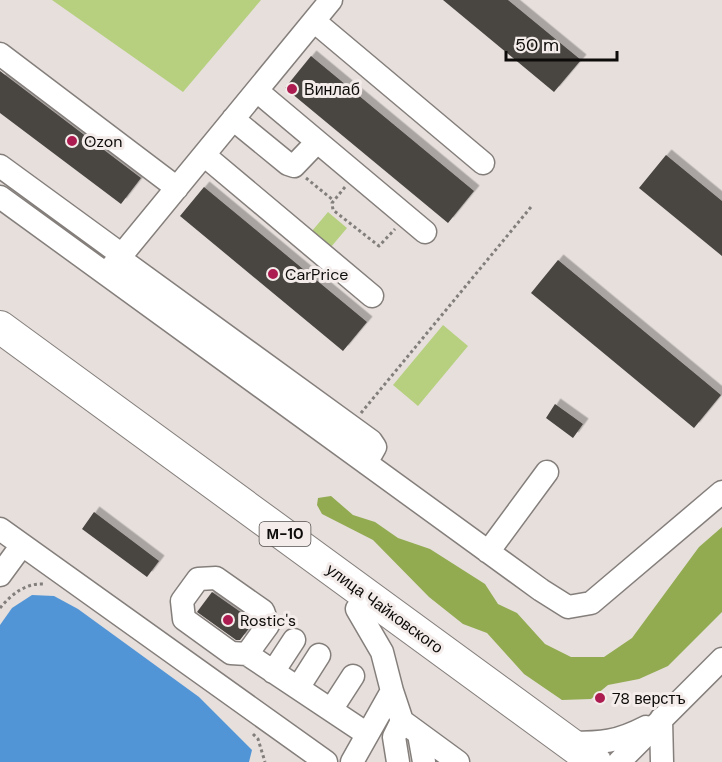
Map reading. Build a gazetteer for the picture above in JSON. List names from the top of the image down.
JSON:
{
  "streets": {
    "highway": ["М-10", "улица Чайковского"]
  },
  "places": [
    "Винлаб",
    "Ozon",
    "CarPrice",
    "Rostic's",
    "78 верстъ"
  ],
  "scale_bar": "50 m"
}
